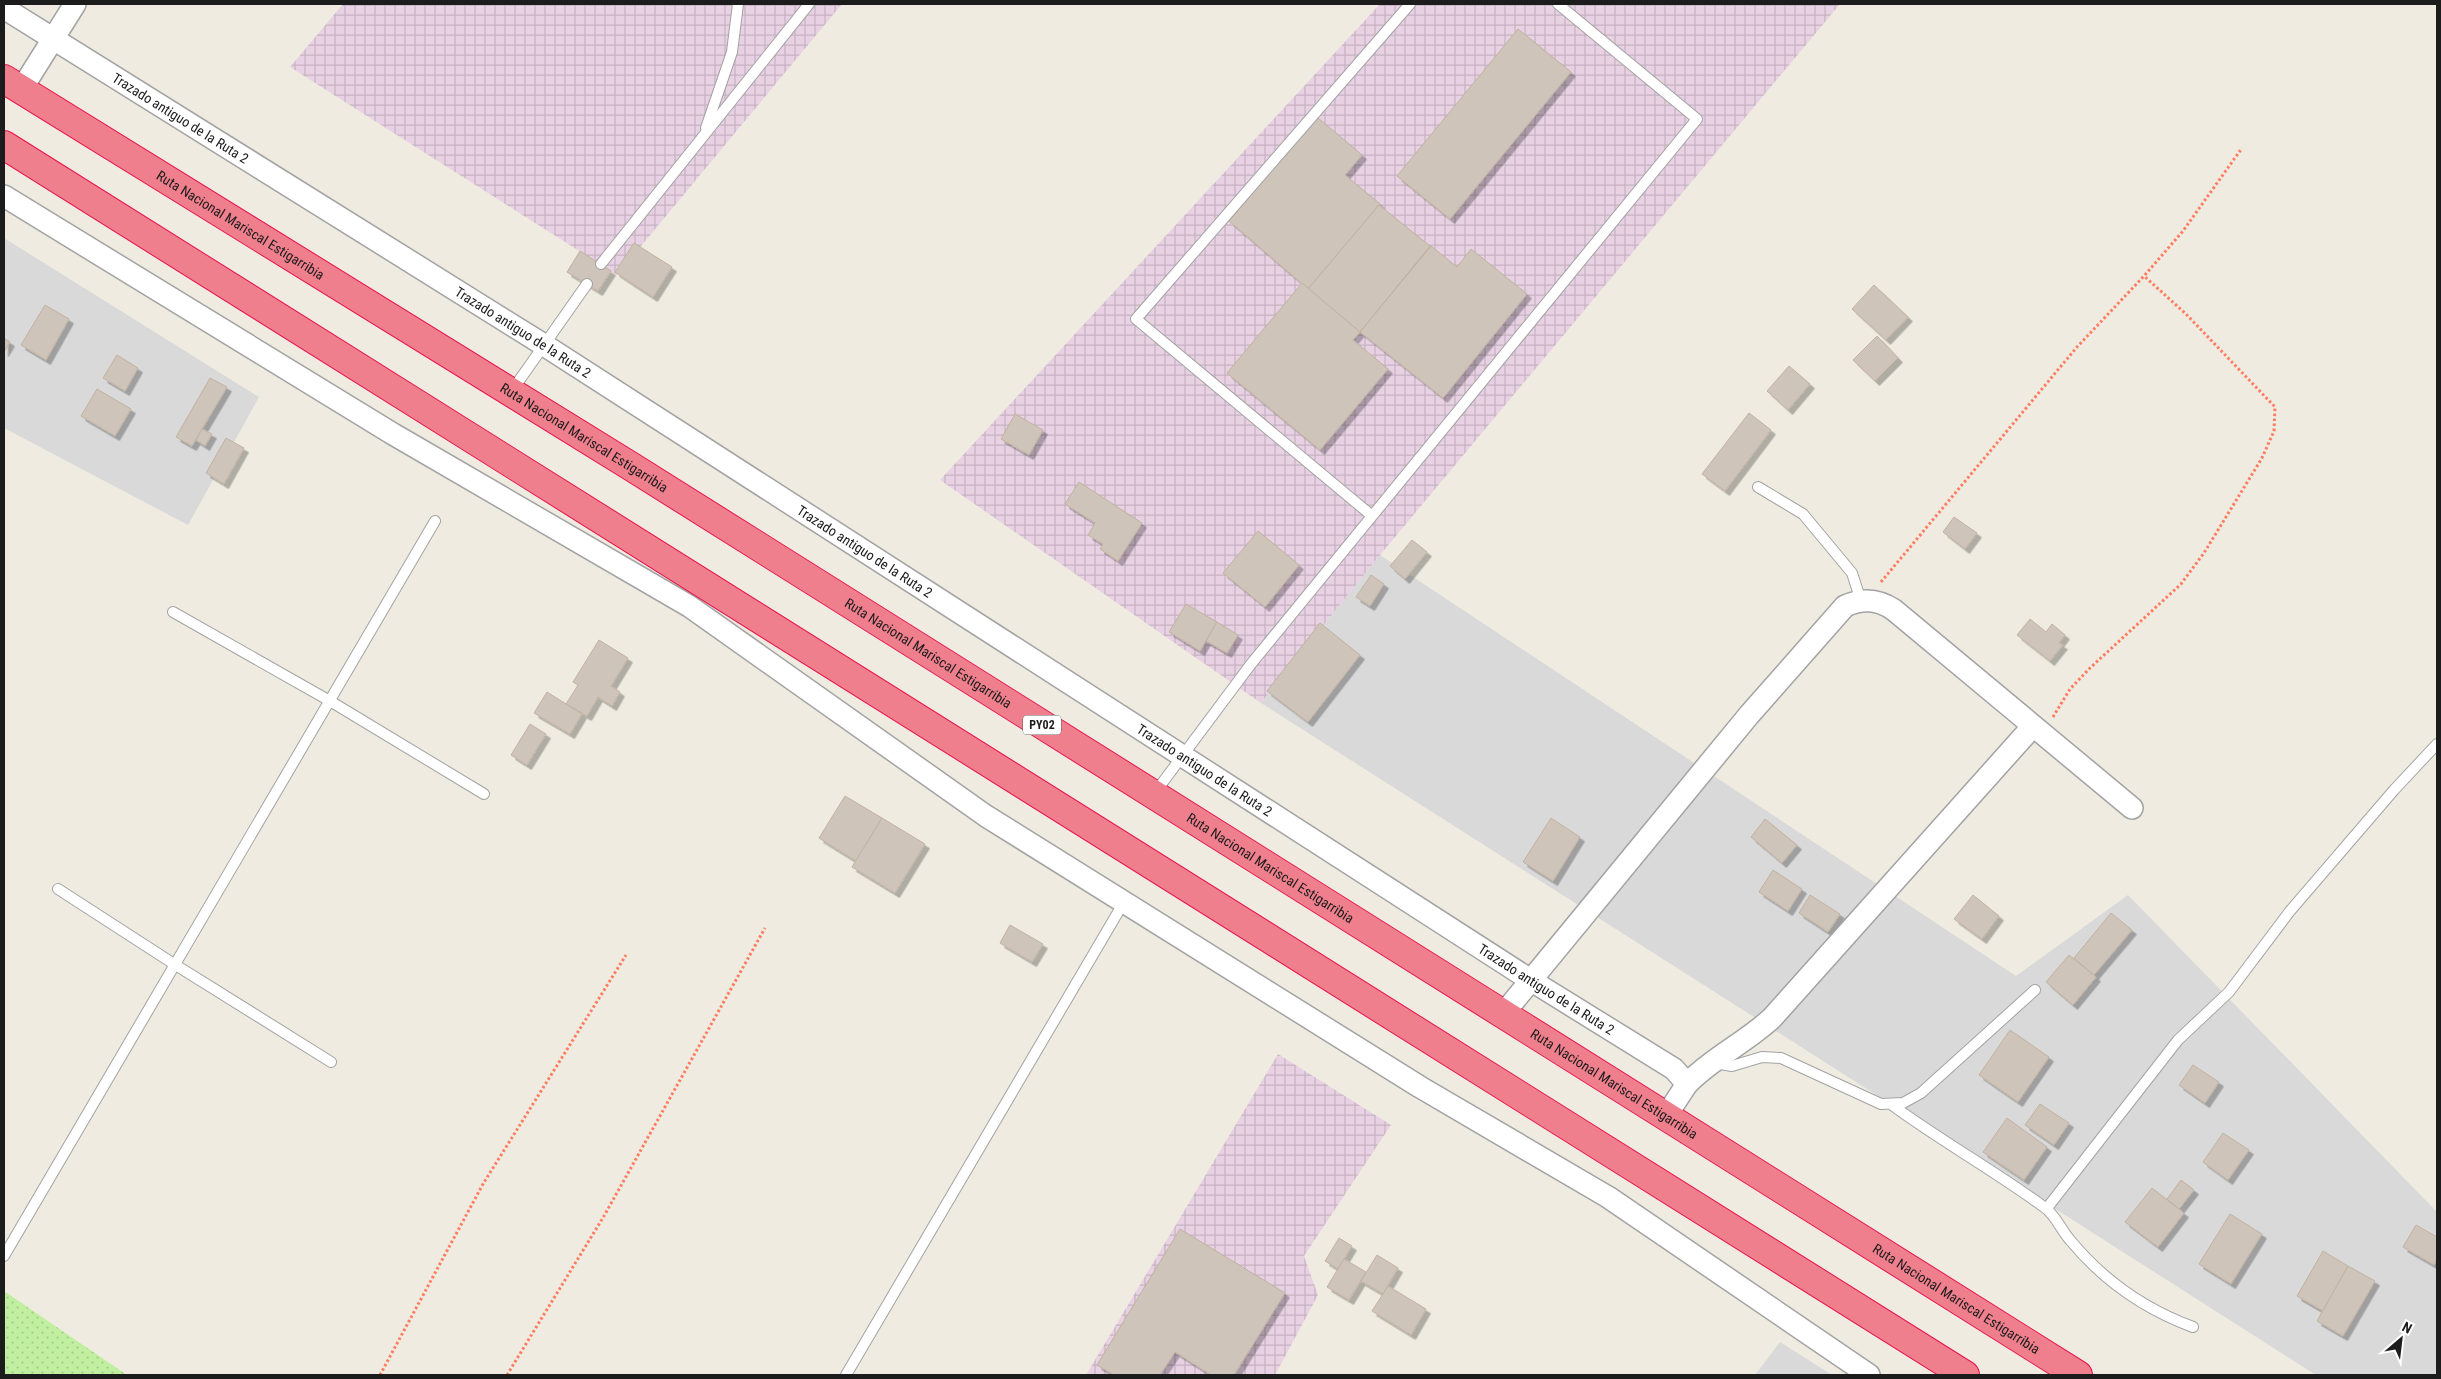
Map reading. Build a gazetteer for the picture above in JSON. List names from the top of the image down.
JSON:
{
  "streets": {
    "highway": ["Ruta Nacional Mariscal Estigarribia", "PY02"],
    "street": ["Trazado antiguo de la Ruta 2"]
  },
  "north": "top right"
}
